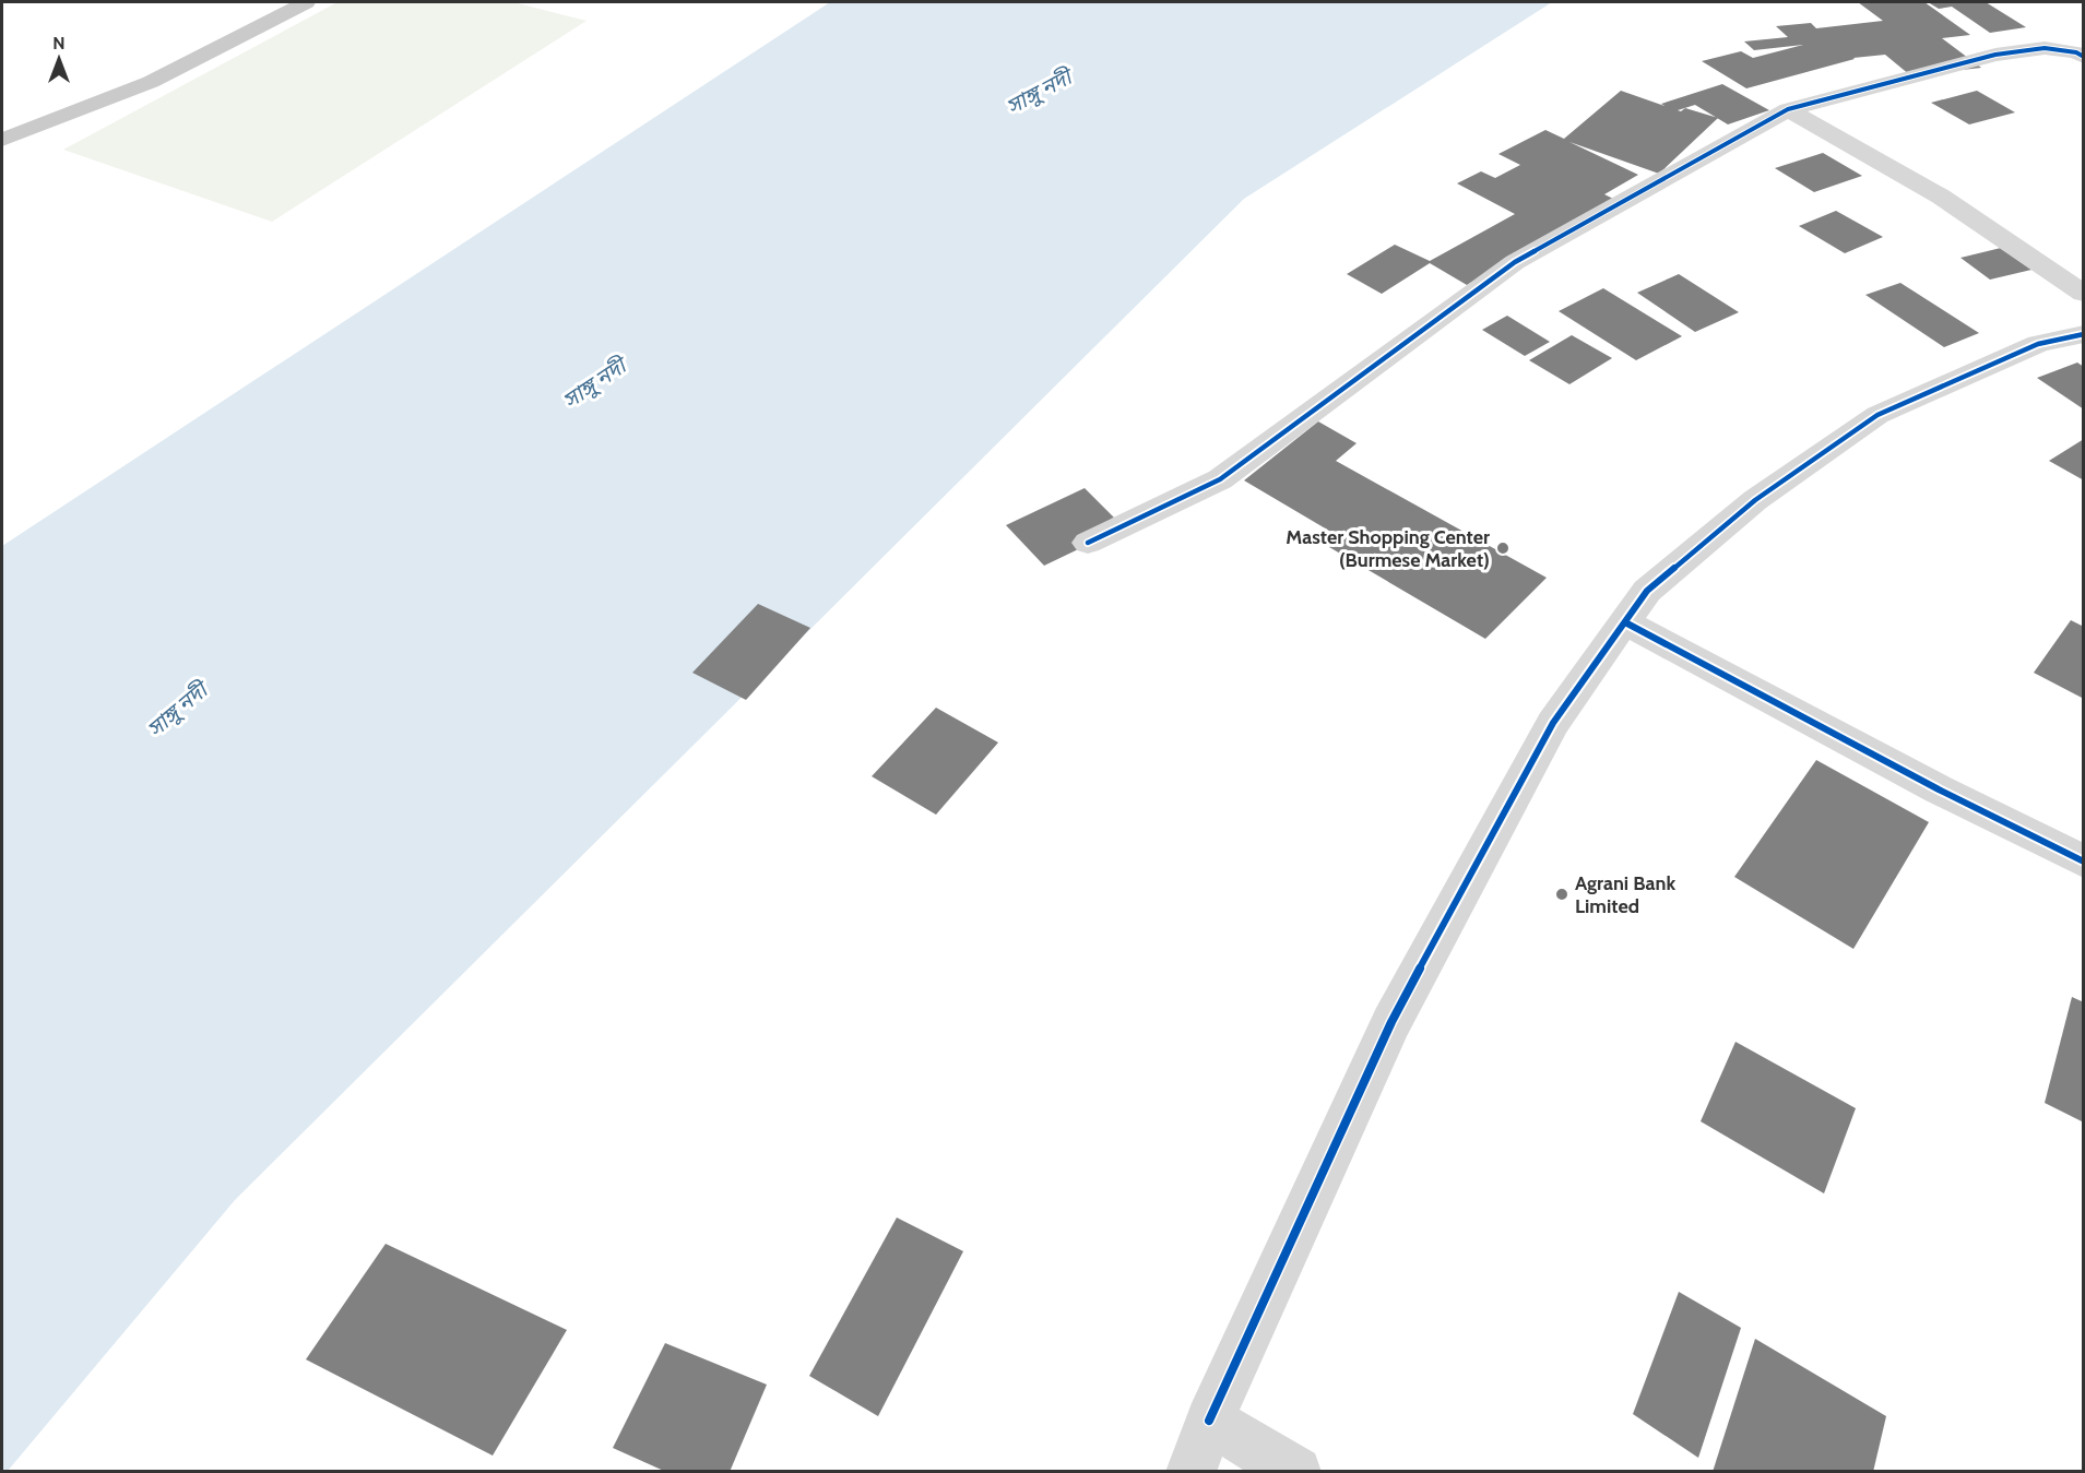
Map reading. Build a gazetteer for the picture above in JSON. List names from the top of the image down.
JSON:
{
  "water": ["সাঙ্গু নদী"],
  "places": ["Master Shopping Center (Burmese Market)", "Agrani Bank Limited"],
  "north": "top"
}
